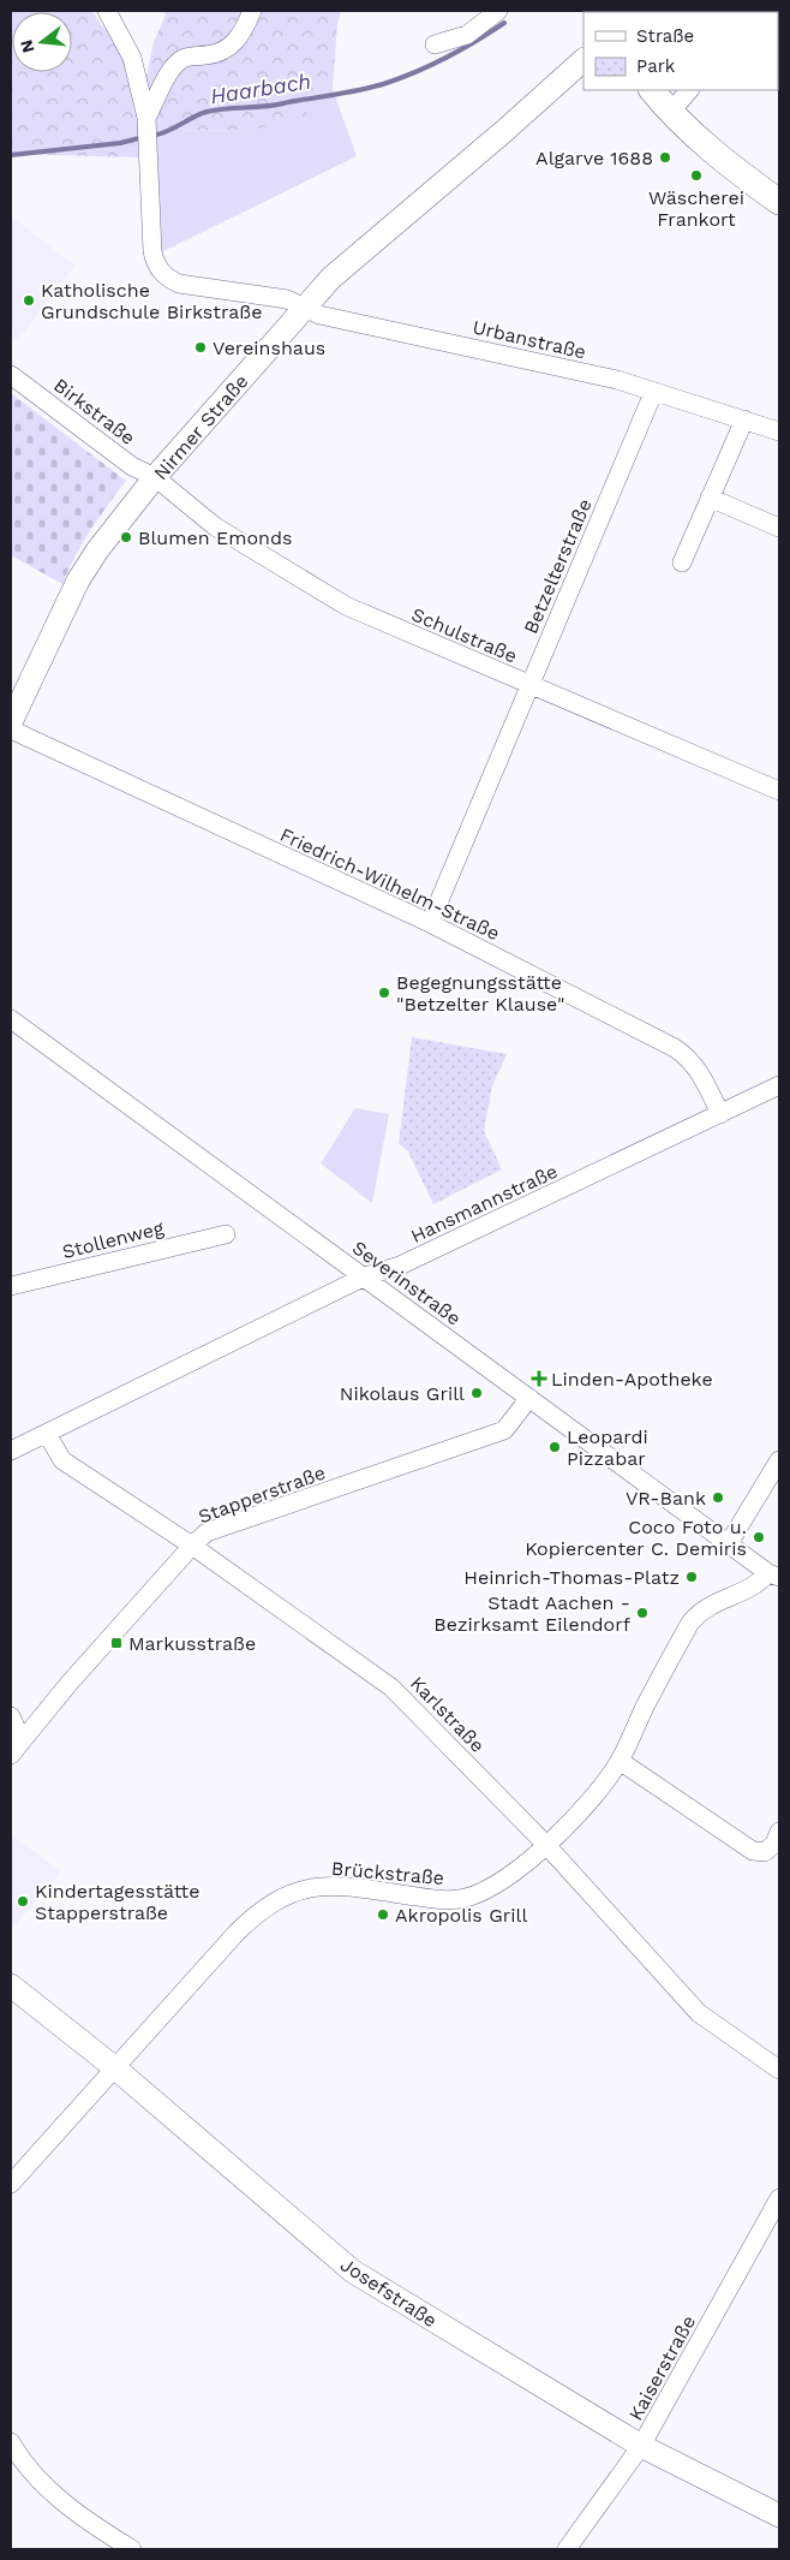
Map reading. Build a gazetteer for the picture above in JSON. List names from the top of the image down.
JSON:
{
  "streets": {
    "street": [
      "Urbanstraße",
      "Birkstraße",
      "Nirmer Straße",
      "Betzelterstraße",
      "Schulstraße",
      "Friedrich-Wilhelm-Straße",
      "Hansmannstraße",
      "Stollenweg",
      "Severinstraße",
      "Stapperstraße",
      "Karlstraße",
      "Brückstraße",
      "Josefstraße",
      "Kaiserstraße"
    ]
  },
  "crossings": [
    ["Urbanstraße", "Nirmer Straße"],
    ["Urbanstraße", "Betzelterstraße"],
    ["Birkstraße", "Nirmer Straße"],
    ["Birkstraße", "Schulstraße"],
    ["Nirmer Straße", "Schulstraße"],
    ["Betzelterstraße", "Schulstraße"],
    ["Betzelterstraße", "Friedrich-Wilhelm-Straße"],
    ["Friedrich-Wilhelm-Straße", "Hansmannstraße"],
    ["Hansmannstraße", "Severinstraße"],
    ["Hansmannstraße", "Karlstraße"],
    ["Severinstraße", "Stapperstraße"],
    ["Severinstraße", "Brückstraße"],
    ["Stapperstraße", "Karlstraße"],
    ["Karlstraße", "Brückstraße"],
    ["Brückstraße", "Josefstraße"],
    ["Josefstraße", "Kaiserstraße"]
  ],
  "water": ["Haarbach"],
  "places": {
    "other": [
      "Algarve 1688",
      "Wäscherei Frankort",
      "Katholische Grundschule Birkstraße",
      "Vereinshaus",
      "Blumen Emonds",
      "Begegnungsstätte \"Betzelter Klause\"",
      "Nikolaus Grill",
      "Leopardi Pizzabar",
      "VR-Bank",
      "Coco Foto u. Kopiercenter C. Demiris",
      "Heinrich-Thomas-Platz",
      "Stadt Aachen - Bezirksamt Eilendorf",
      "Kindertagesstätte Stapperstraße",
      "Akropolis Grill"
    ],
    "health": ["Linden-Apotheke"],
    "transit": ["Markusstraße"]
  },
  "legend": ["Straße", "Park"],
  "north": "left"
}
